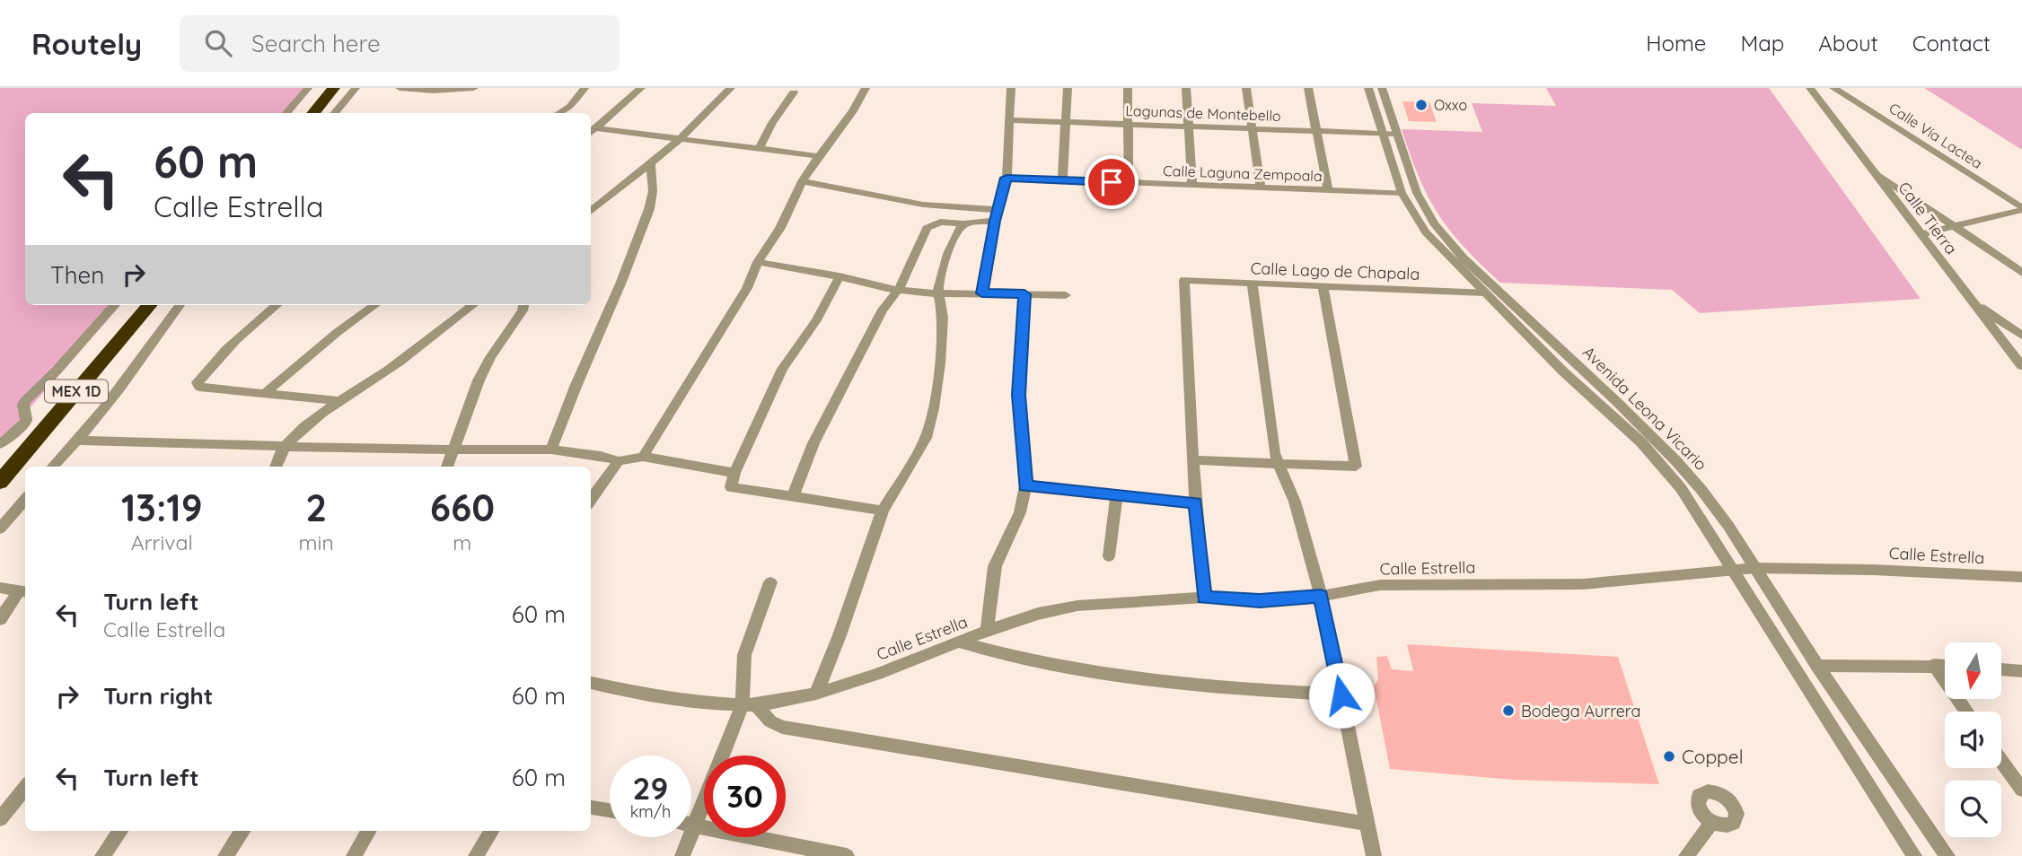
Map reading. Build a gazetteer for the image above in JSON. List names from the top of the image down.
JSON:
{
  "streets": {
    "highway": ["MEX 1D"],
    "street": [
      "Lagunas de Montebello",
      "Calle Vía Lactea",
      "Calle Laguna Zempoala",
      "Calle Tierra",
      "Calle Lago de Chapala",
      "Avenida Leona Vicario",
      "Calle Estrella"
    ]
  },
  "crossings": [
    ["Lagunas de Montebello", "Avenida Leona Vicario"],
    ["Calle Laguna Zempoala", "Avenida Leona Vicario"],
    ["Calle Lago de Chapala", "Avenida Leona Vicario"],
    ["Avenida Leona Vicario", "Calle Estrella"]
  ],
  "places": ["Oxxo", "Bodega Aurrera", "Coppel"],
  "north": "bottom",
  "page": {
    "header": "Routely",
    "search": "Search here",
    "nav": [
      "Home",
      "Map",
      "About",
      "Contact"
    ],
    "turn": ["60 m", "Calle Estrella"],
    "then": "Then",
    "eta": [
      "13:19",
      "Arrival",
      "2",
      "min",
      "660",
      "m"
    ],
    "list": [
      {
        "name": "Turn left",
        "note": "Calle Estrella",
        "value": "60 m"
      },
      {
        "name": "Turn right",
        "value": "60 m"
      },
      {
        "name": "Turn left",
        "value": "60 m"
      }
    ],
    "speed": "29 km/h",
    "limit": "30"
  }
}
